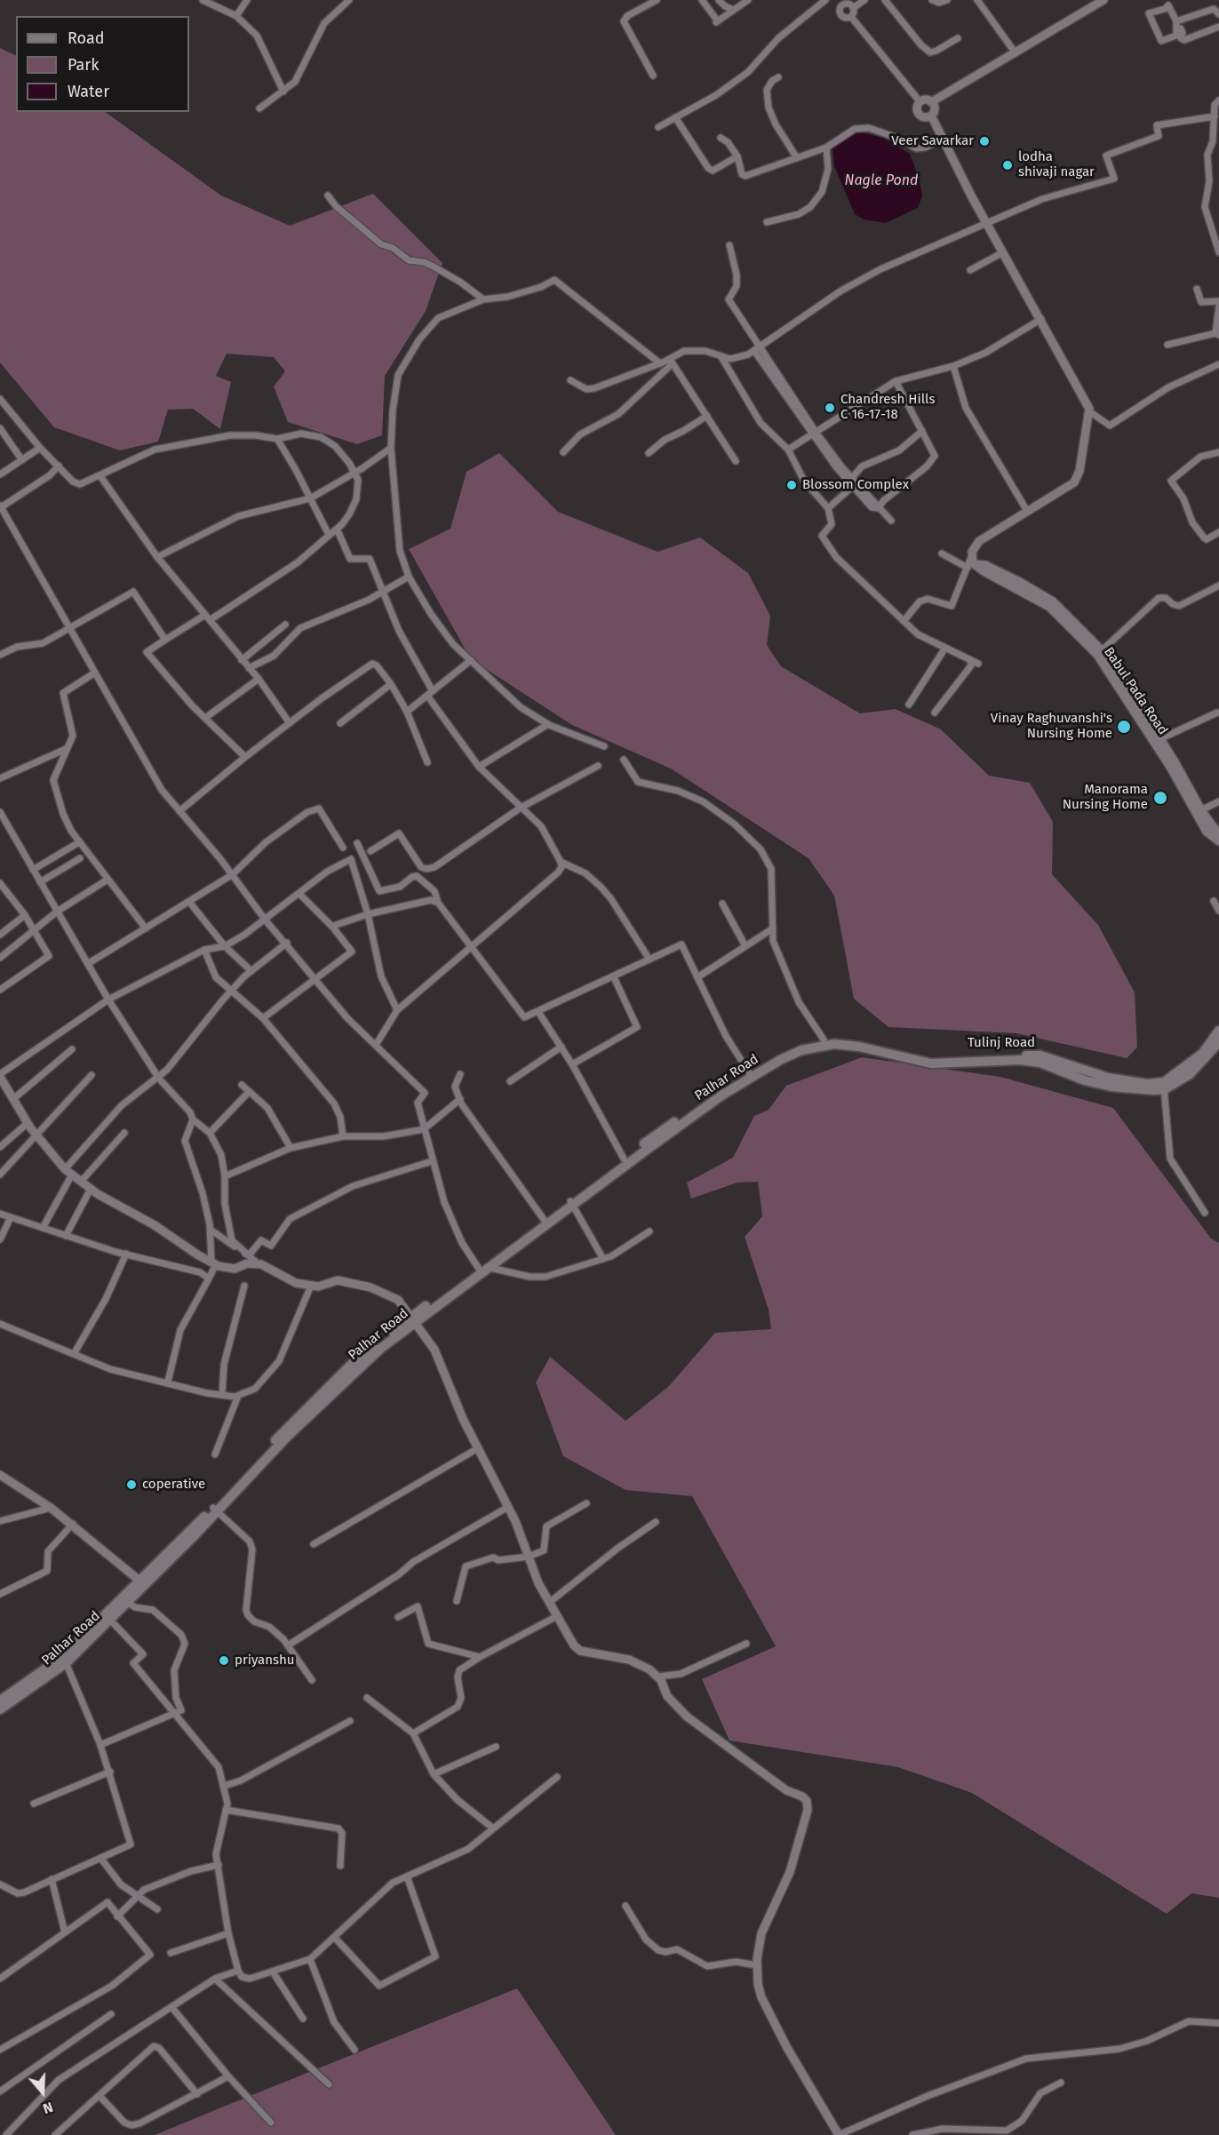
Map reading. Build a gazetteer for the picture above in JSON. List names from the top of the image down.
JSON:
{
  "streets": {
    "main road": ["Tulinj Road", "Palhar Road"],
    "street": ["Babul Pada Road"]
  },
  "crossings": [
    ["Tulinj Road", "Palhar Road"]
  ],
  "water": ["Nagle Pond"],
  "places": [
    "Veer Savarkar",
    "lodha shivaji nagar",
    "Chandresh Hills C 16-17-18",
    "Blossom Complex",
    "Vinay Raghuvanshi's Nursing Home",
    "Manorama Nursing Home",
    "coperative",
    "priyanshu"
  ],
  "legend": ["Road", "Park", "Water"],
  "north": "bottom"
}
